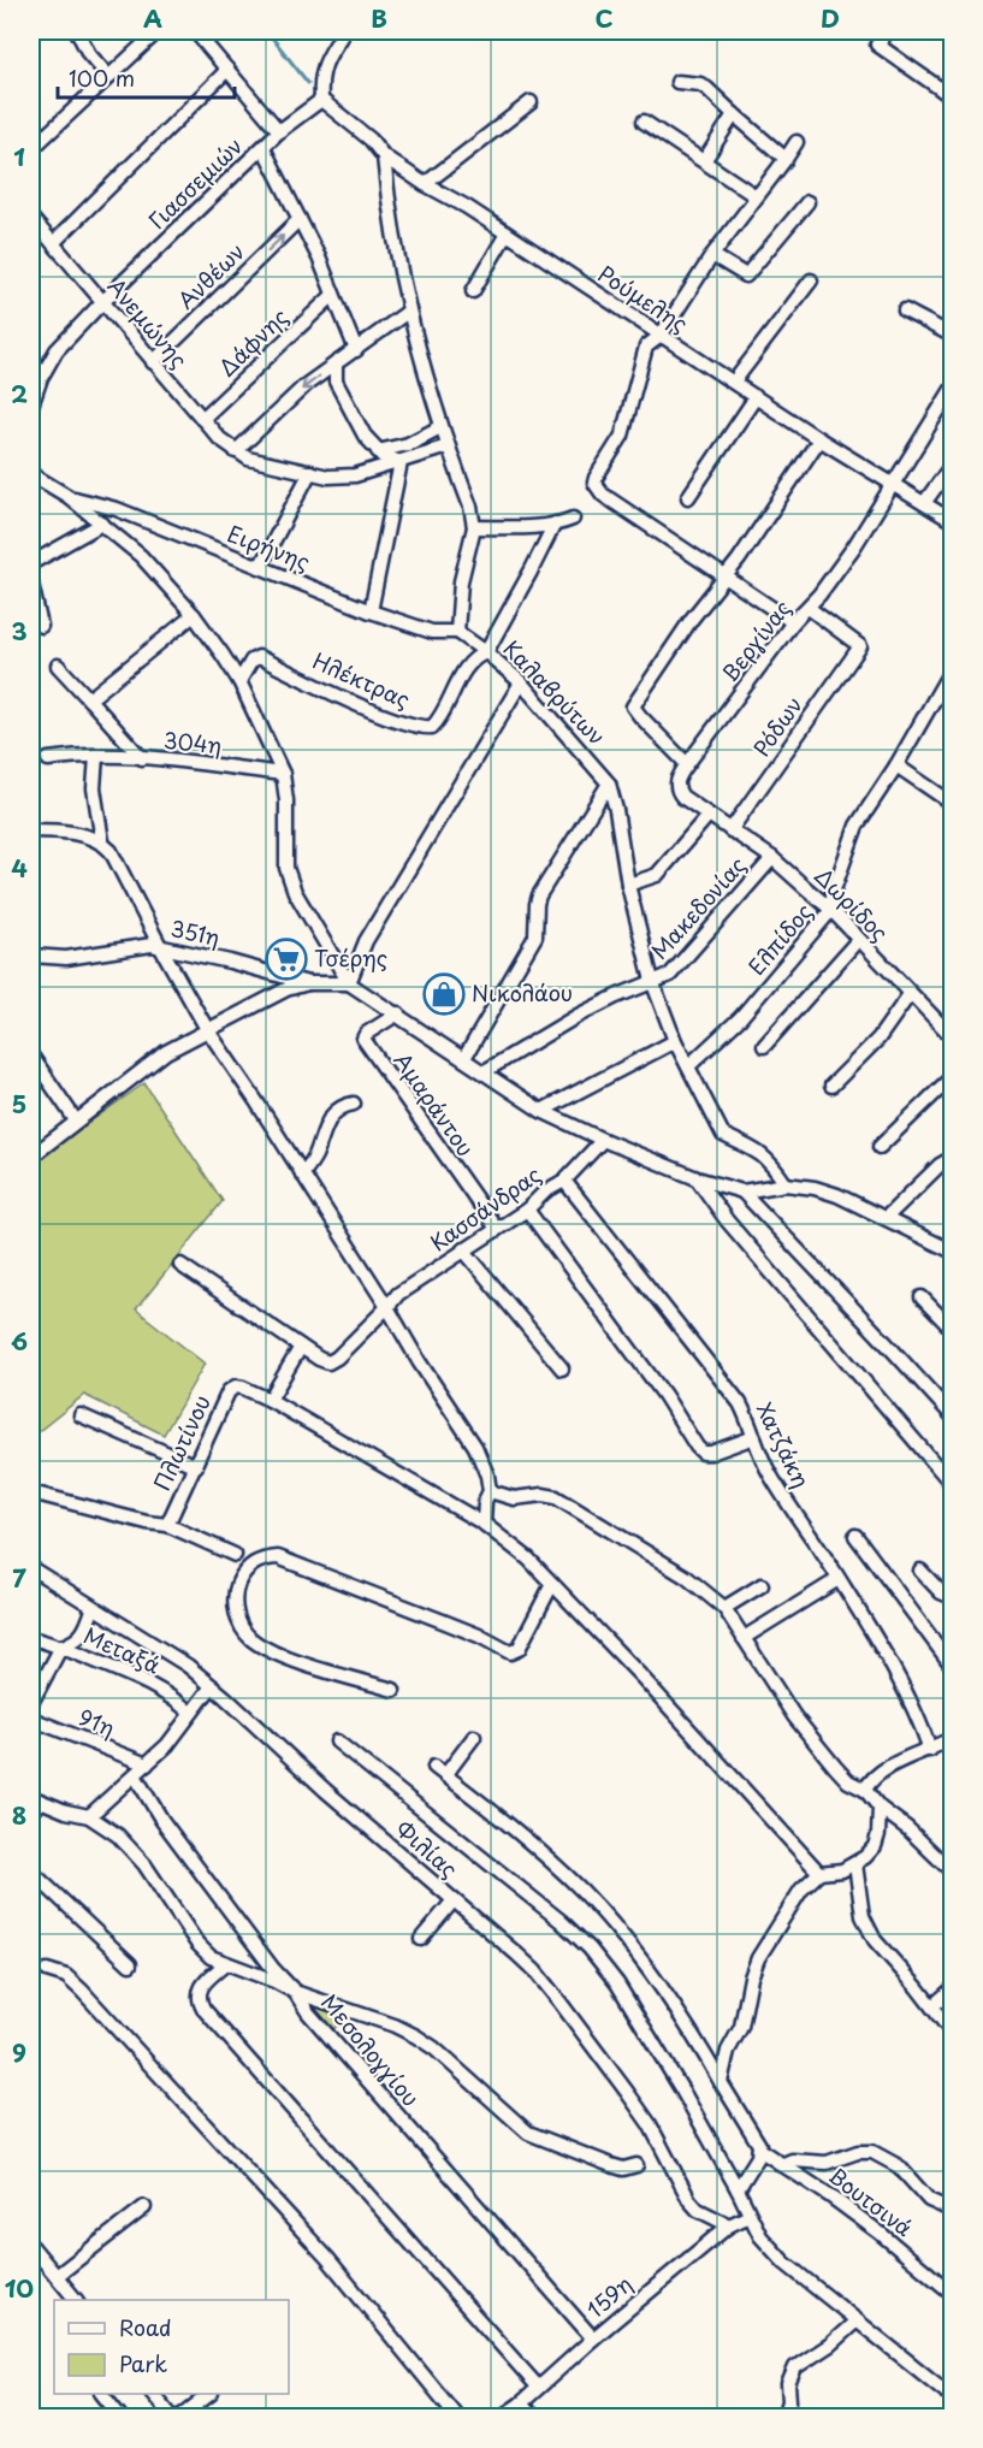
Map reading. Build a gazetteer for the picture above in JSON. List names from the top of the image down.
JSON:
{
  "streets": {
    "street": [
      "Γιασσεμιών",
      "Ανθέων",
      "Ρούμελης",
      "Ανεμώνης",
      "Δάφνης",
      "Ειρήνης",
      "Βεργίνας",
      "Ηλέκτρας",
      "Καλαβρύτων",
      "Ρόδων",
      "304η",
      "Δωρίδος",
      "Μακεδονίας",
      "351η",
      "Ελπίδος",
      "Αμαράντου",
      "Κασσάνδρας",
      "Πλωτίνου",
      "Χατζάκη",
      "Μεταξά",
      "91η",
      "Φιλίας",
      "Μεσολογγίου",
      "Βουτσινά",
      "159η"
    ]
  },
  "crossings": [
    ["Γιασσεμιών", "Ρούμελης"],
    ["Γιασσεμιών", "Ανεμώνης"],
    ["Ανθέων", "Ανεμώνης"],
    ["Ρούμελης", "Βεργίνας"],
    ["Ανεμώνης", "Δάφνης"],
    ["Ειρήνης", "Καλαβρύτων"],
    ["Βεργίνας", "Ρόδων"],
    ["Βεργίνας", "Δωρίδος"],
    ["Ηλέκτρας", "Καλαβρύτων"],
    ["Καλαβρύτων", "Μακεδονίας"],
    ["Καλαβρύτων", "Ελπίδος"],
    ["Ρόδων", "Δωρίδος"],
    ["Δωρίδος", "Μακεδονίας"],
    ["Δωρίδος", "Ελπίδος"],
    ["Αμαράντου", "Κασσάνδρας"],
    ["Κασσάνδρας", "Χατζάκη"],
    ["Φιλίας", "159η"],
    ["Μεσολογγίου", "159η"]
  ],
  "one_way": ["Ανθέων"],
  "places": {
    "supermarket": ["Τσέρης"],
    "shop": ["Νικολάου"]
  },
  "legend": ["Road", "Park"],
  "scale_bar": "100 m",
  "grid": {
    "columns": [
      "A",
      "B",
      "C",
      "D"
    ],
    "rows": [
      "1",
      "2",
      "3",
      "4",
      "5",
      "6",
      "7",
      "8",
      "9",
      "10"
    ]
  }
}
